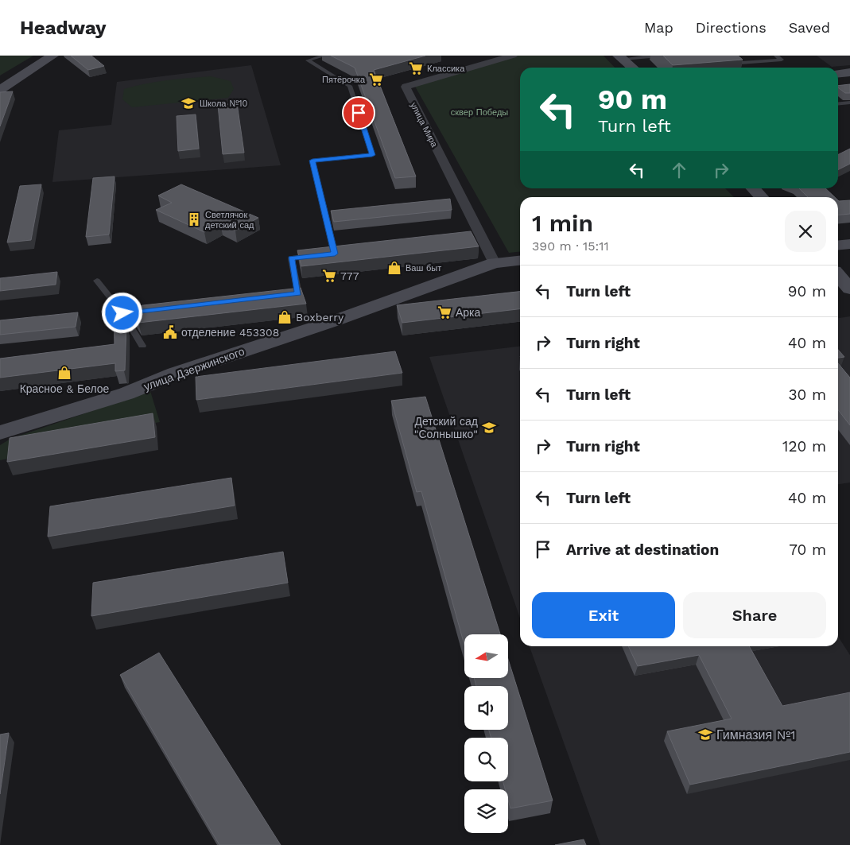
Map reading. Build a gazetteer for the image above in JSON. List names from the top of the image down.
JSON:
{
  "streets": {
    "street": ["улица Мира", "улица Дзержинского"]
  },
  "crossings": [
    ["улица Мира", "улица Дзержинского"]
  ],
  "parks": ["сквер Победы"],
  "places": {
    "supermarket": [
      "Классика",
      "Пятёрочка",
      "777",
      "Арка"
    ],
    "school or university": ["Школа №10", "Детский сад \"Солнышко\"", "Гимназия №1"],
    "building": ["Светлячок детский сад"],
    "shop": ["Ваш быт", "Boxberry", "Красное & Белое"],
    "public building": ["отделение 453308"]
  },
  "north": "left",
  "page": {
    "header": "Headway",
    "nav": ["Map", "Directions", "Saved"],
    "turn": ["90 m", "Turn left"],
    "heading": ["1 min", "390 m · 15:11"],
    "list": [
      {
        "name": "Turn left",
        "value": "90 m"
      },
      {
        "name": "Turn right",
        "value": "40 m"
      },
      {
        "name": "Turn left",
        "value": "30 m"
      },
      {
        "name": "Turn right",
        "value": "120 m"
      },
      {
        "name": "Turn left",
        "value": "40 m"
      },
      {
        "name": "Arrive at destination",
        "value": "70 m"
      }
    ],
    "buttons": ["Exit", "Share"]
  }
}
